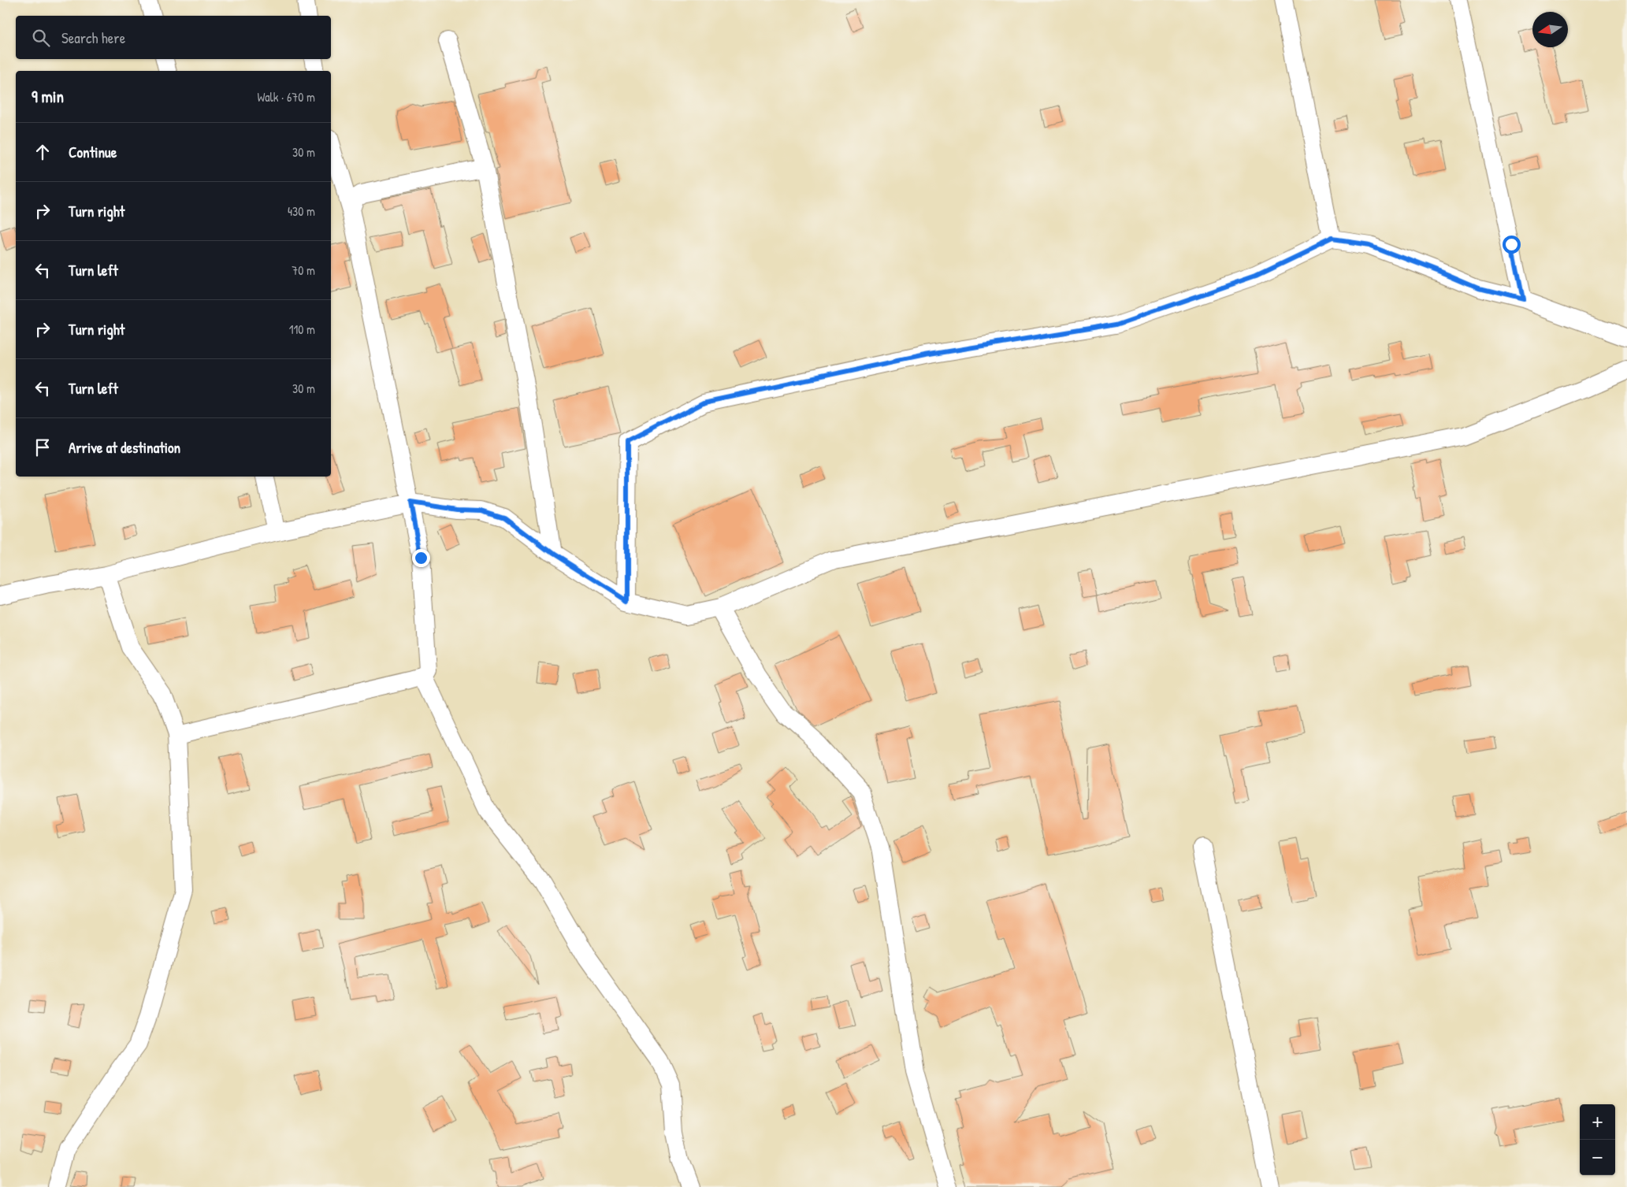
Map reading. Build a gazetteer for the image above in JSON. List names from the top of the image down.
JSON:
{
  "north": "left",
  "page": {
    "search": "Search here",
    "heading": ["9 min", "Walk · 670 m"],
    "list": [
      ["Continue", "30 m"],
      ["Turn right", "430 m"],
      ["Turn left", "70 m"],
      ["Turn right", "110 m"],
      ["Turn left", "30 m"],
      "Arrive at destination"
    ],
    "map_buttons": ["+", "−"]
  }
}
